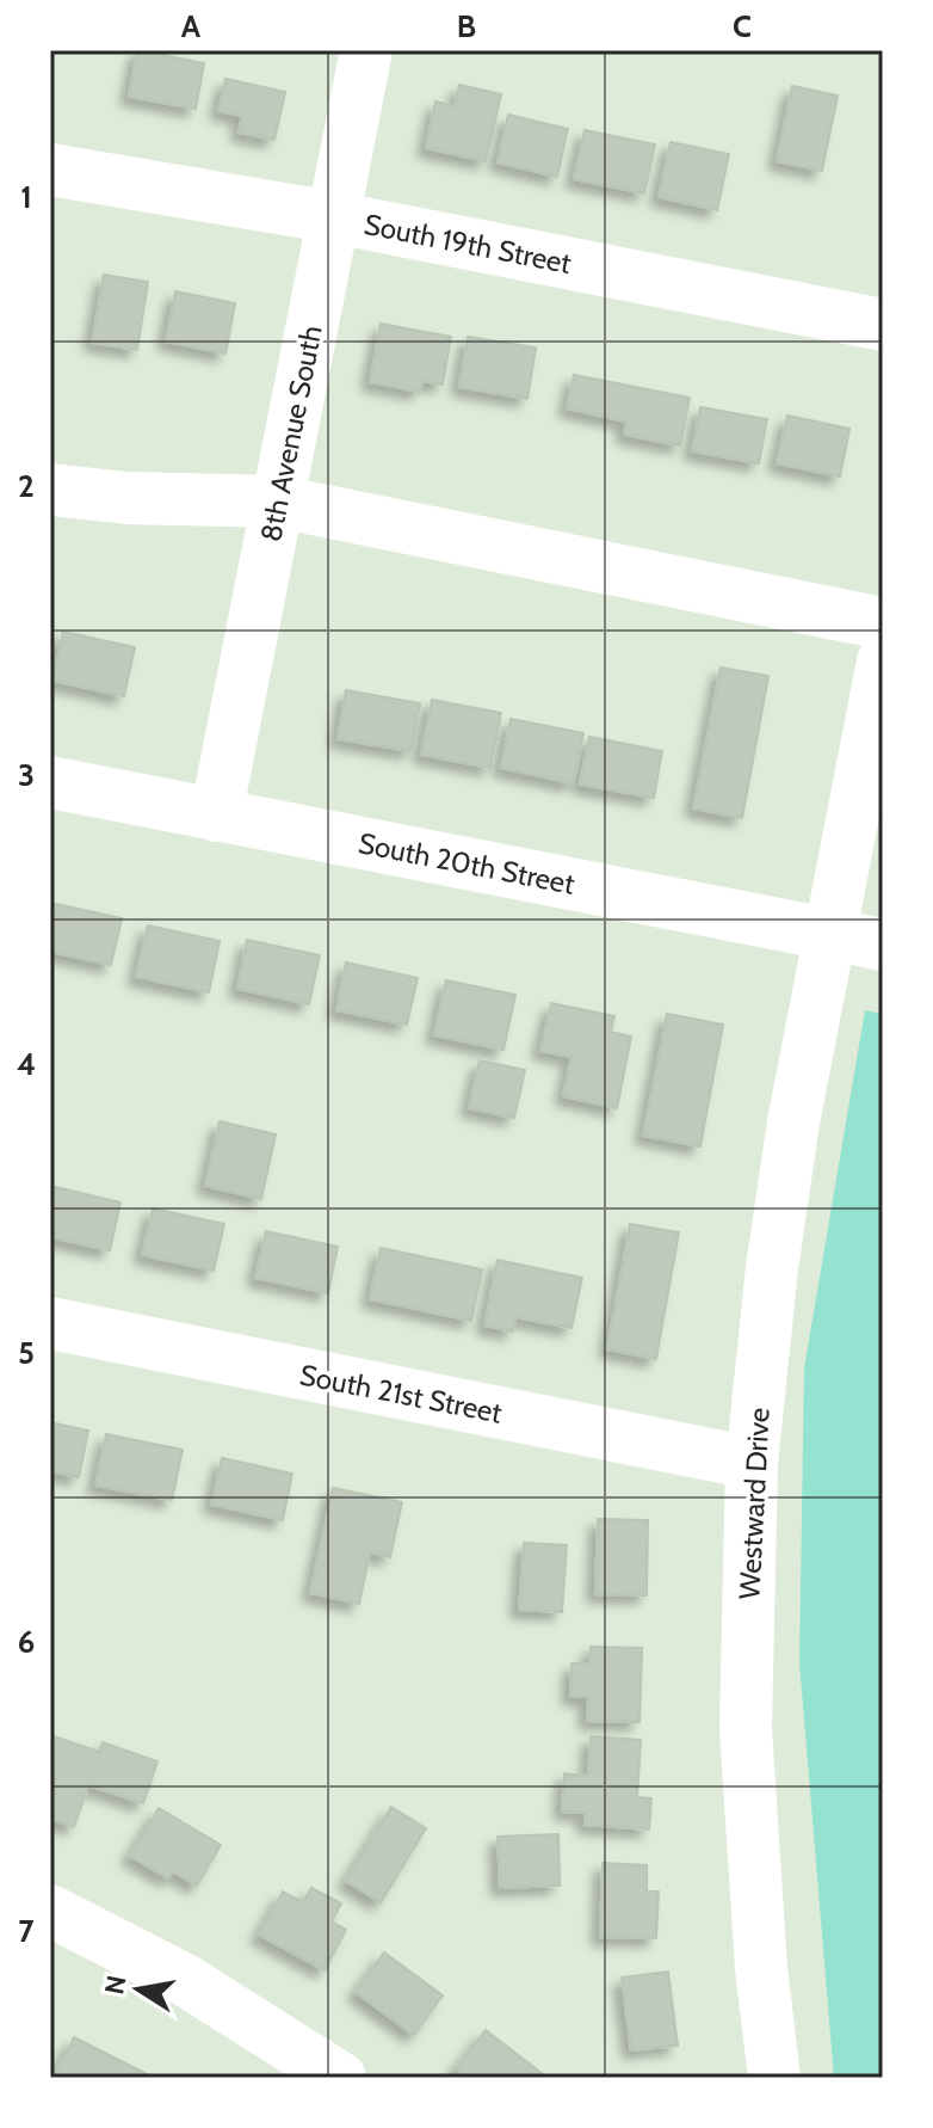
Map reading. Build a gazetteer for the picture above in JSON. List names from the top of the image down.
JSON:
{
  "streets": {
    "street": [
      "South 19th Street",
      "8th Avenue South",
      "South 20th Street",
      "South 21st Street",
      "Westward Drive"
    ]
  },
  "crossings": [
    ["South 19th Street", "8th Avenue South"],
    ["8th Avenue South", "South 20th Street"],
    ["South 20th Street", "Westward Drive"],
    ["South 21st Street", "Westward Drive"]
  ],
  "north": "left",
  "grid": {
    "columns": ["A", "B", "C"],
    "rows": [
      "1",
      "2",
      "3",
      "4",
      "5",
      "6",
      "7"
    ]
  }
}
